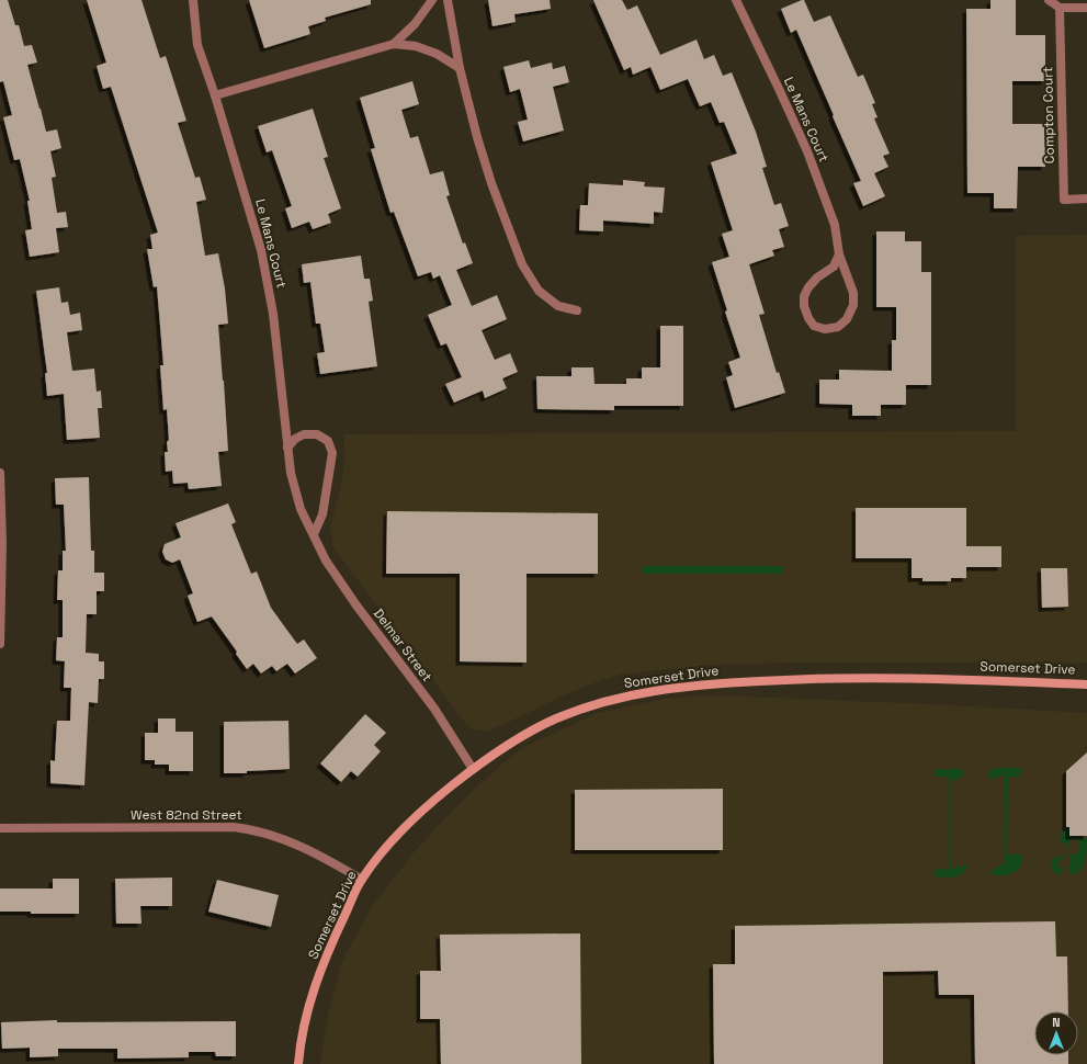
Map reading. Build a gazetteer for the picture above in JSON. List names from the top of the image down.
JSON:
{
  "streets": {
    "street": [
      "Compton Court",
      "Le Mans Court",
      "Delmar Street",
      "Somerset Drive",
      "West 82nd Street"
    ]
  },
  "crossings": [
    ["Le Mans Court", "Delmar Street"],
    ["Delmar Street", "Somerset Drive"],
    ["Somerset Drive", "West 82nd Street"]
  ],
  "north": "top"
}
